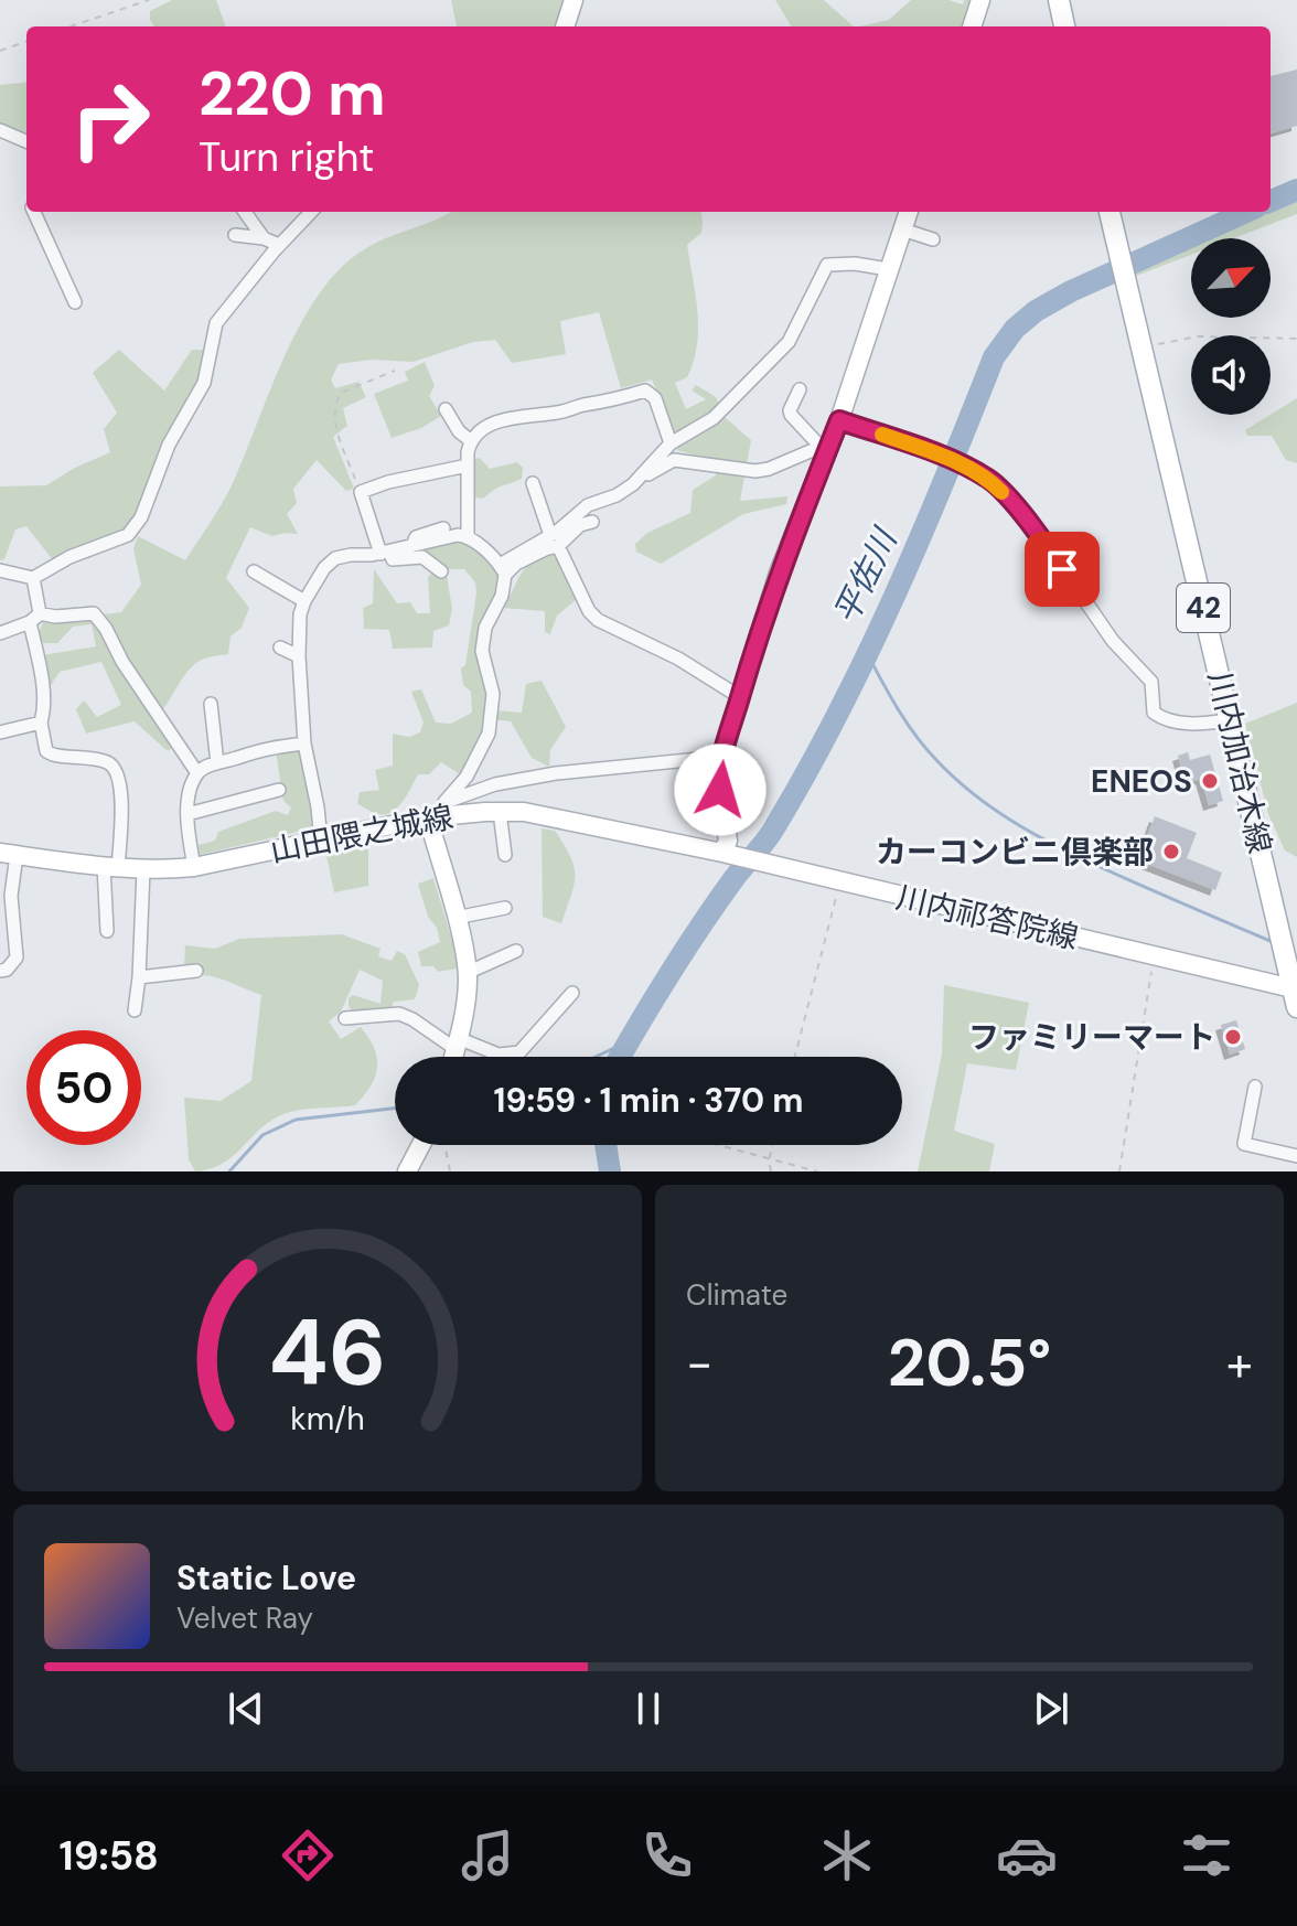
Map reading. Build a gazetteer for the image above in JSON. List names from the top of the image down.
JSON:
{
  "streets": {
    "main road": [
      "42",
      "川内加治木線",
      "山田隈之城線",
      "川内祁答院線"
    ]
  },
  "crossings": [
    ["川内加治木線", "川内祁答院線"],
    ["山田隈之城線", "川内祁答院線"]
  ],
  "water": ["平佐川"],
  "places": ["ENEOS", "カーコンビニ倶楽部", "ファミリーマート"],
  "north": "top right",
  "page": {
    "turn": ["220 m", "Turn right"],
    "limit": "50",
    "trip": "19:59 · 1 min · 370 m",
    "tile": "Climate",
    "heat": ["−", "20.5°", "+"],
    "song": ["Static Love", "Velvet Ray"],
    "tabs": "19:58",
    "gauge": ["46", "km/h"]
  }
}
